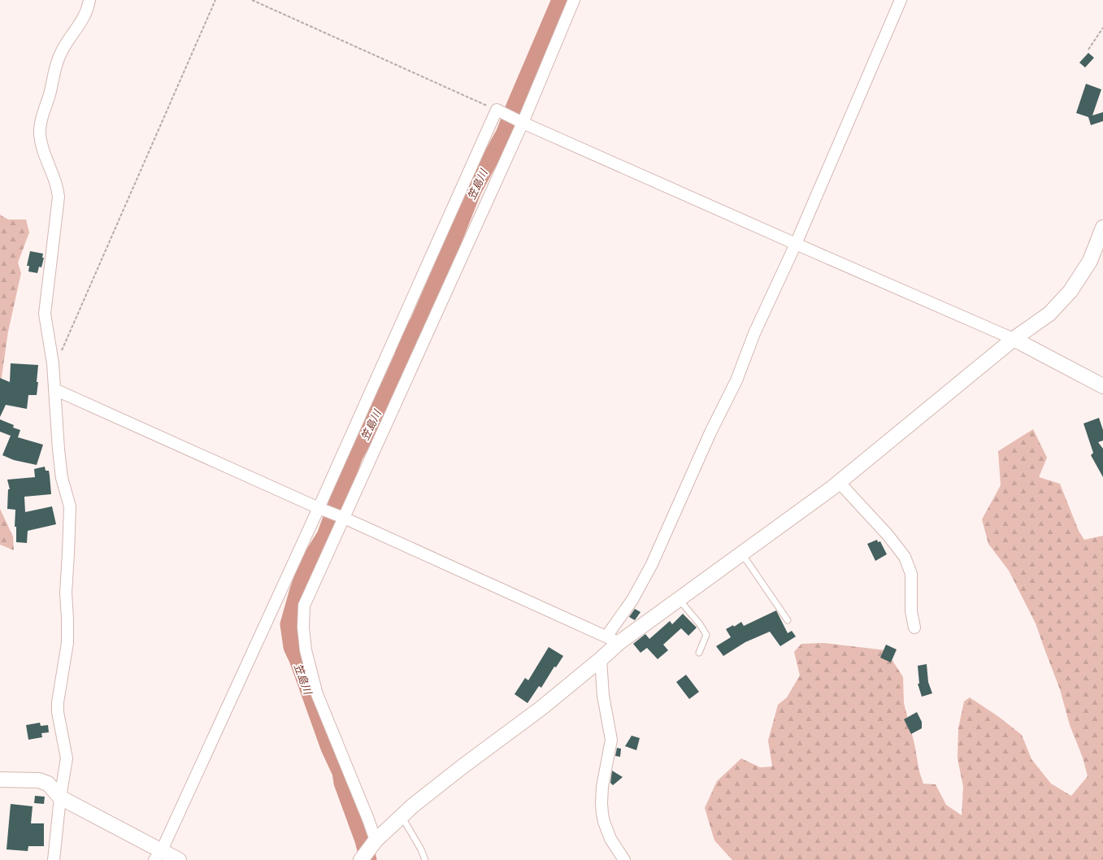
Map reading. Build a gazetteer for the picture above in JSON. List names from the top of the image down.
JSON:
{
  "water": ["笠島川"]
}
